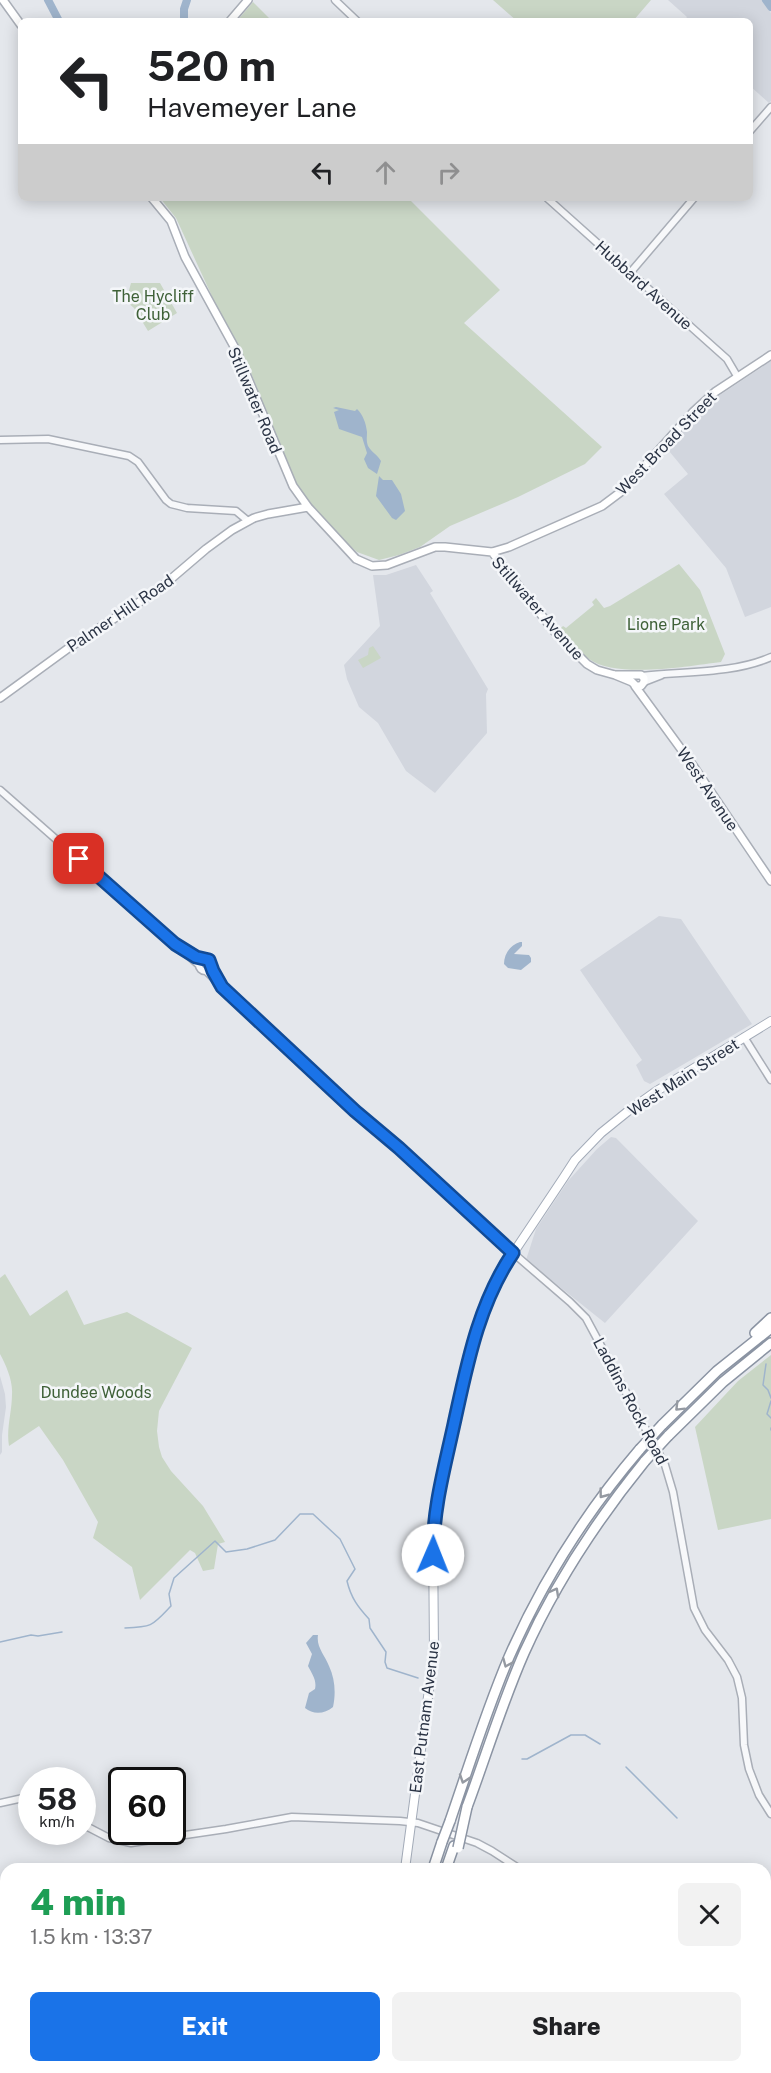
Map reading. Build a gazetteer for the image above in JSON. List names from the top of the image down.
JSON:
{
  "streets": {
    "main road": [
      "Stillwater Road",
      "West Broad Street",
      "Stillwater Avenue",
      "Palmer Hill Road",
      "West Avenue",
      "West Main Street",
      "East Putnam Avenue"
    ],
    "street": ["Hubbard Avenue", "Laddins Rock Road"]
  },
  "crossings": [
    ["Hubbard Avenue", "West Broad Street"],
    ["Stillwater Road", "Stillwater Avenue"],
    ["Stillwater Road", "Palmer Hill Road"],
    ["West Broad Street", "Stillwater Avenue"],
    ["Stillwater Avenue", "Palmer Hill Road"],
    ["Stillwater Avenue", "West Avenue"],
    ["West Main Street", "East Putnam Avenue"],
    ["Laddins Rock Road", "East Putnam Avenue"]
  ],
  "parks": ["The Hycliff Club", "Lione Park", "Dundee Woods"],
  "page": {
    "turn": ["520 m", "Havemeyer Lane"],
    "speed": "58 km/h",
    "limit": "60",
    "heading": ["4 min", "1.5 km · 13:37"],
    "buttons": ["Exit", "Share"]
  }
}
